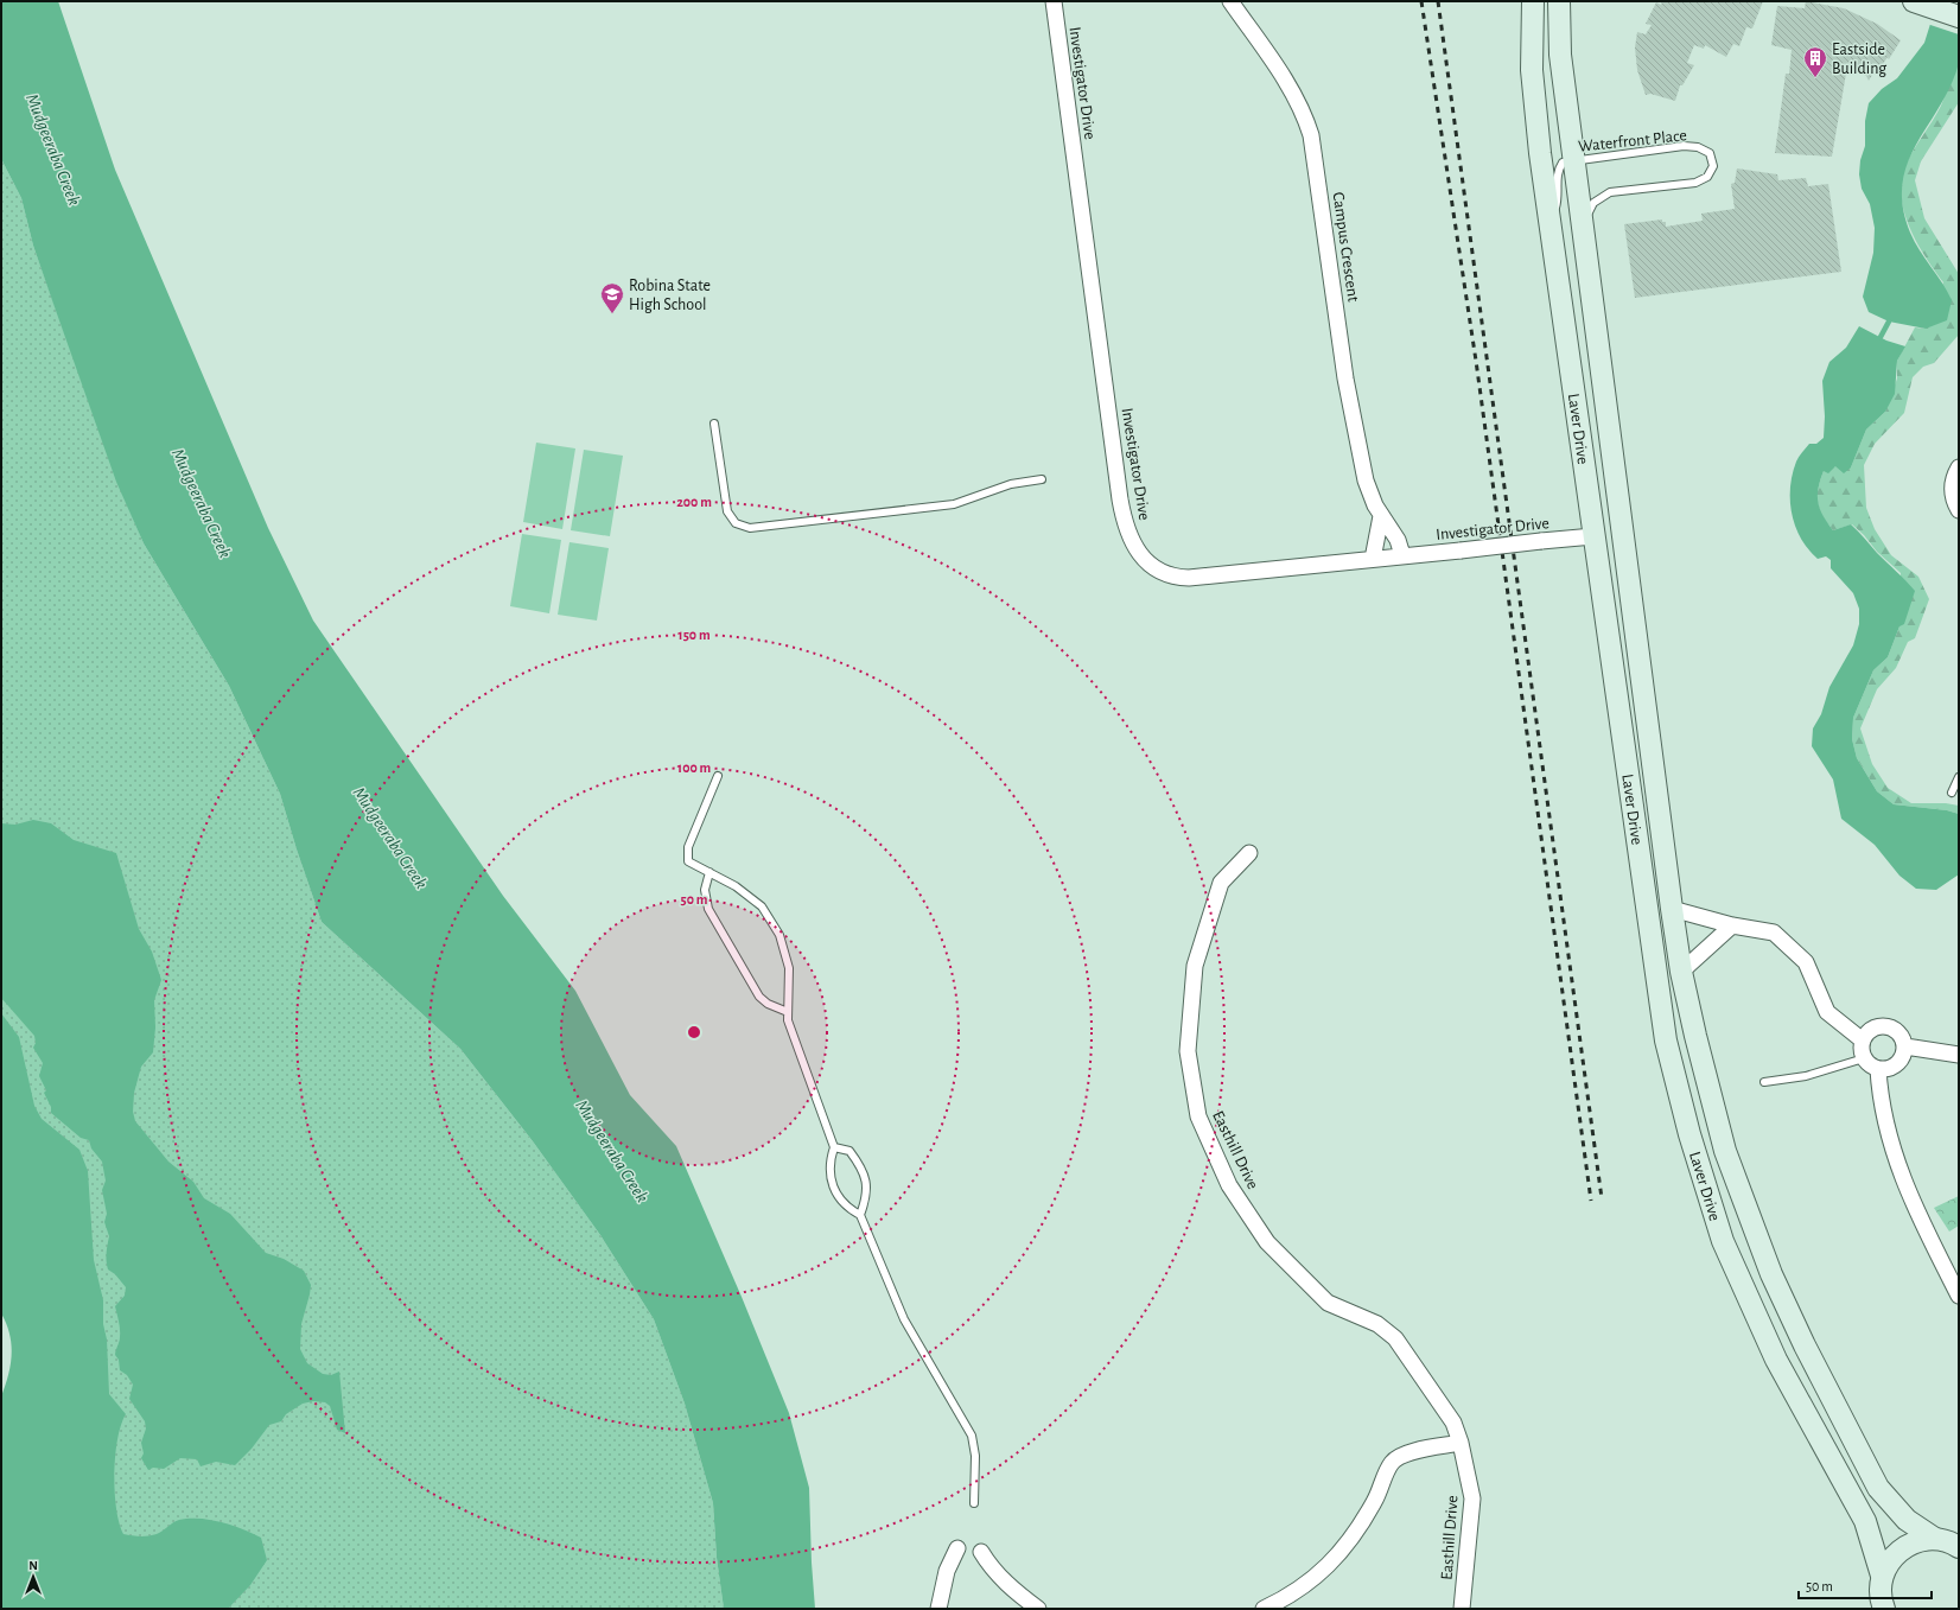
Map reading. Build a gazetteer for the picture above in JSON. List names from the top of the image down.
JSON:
{
  "streets": {
    "street": [
      "Investigator Drive",
      "Campus Crescent",
      "Laver Drive",
      "Easthill Drive"
    ],
    "lane": ["Waterfront Place"]
  },
  "crossings": [
    ["Investigator Drive", "Campus Crescent"],
    ["Investigator Drive", "Laver Drive"],
    ["Waterfront Place", "Laver Drive"]
  ],
  "water": ["Mudgeeraba Creek"],
  "places": {
    "building": ["Eastside Building"],
    "school or university": ["Robina State High School"]
  },
  "scale_bar": "50 m",
  "north": "top",
  "rings": [
    "200 m",
    "150 m",
    "100 m",
    "50 m"
  ]
}
